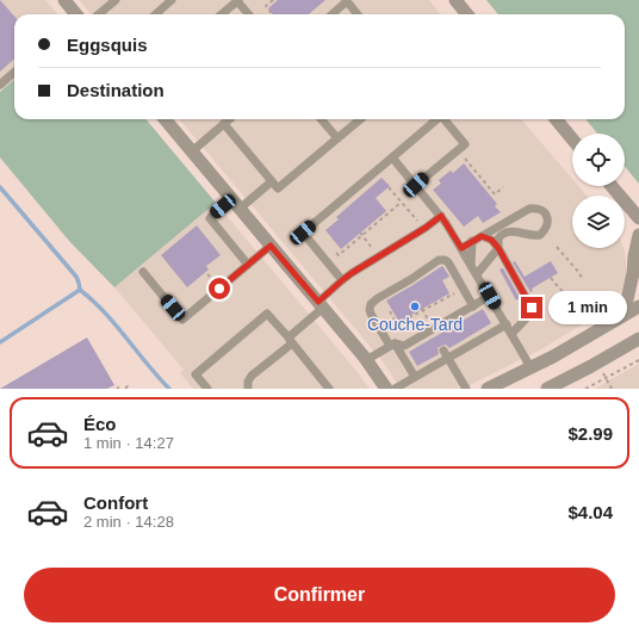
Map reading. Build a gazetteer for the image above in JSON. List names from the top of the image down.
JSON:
{
  "places": ["Couche-Tard"],
  "page": {
    "banner": ["Eggsquis", "Destination"],
    "bubble": "1 min",
    "list": [
      {
        "name": "Éco",
        "note": "1 min · 14:27",
        "value": "$2.99"
      },
      {
        "name": "Confort",
        "note": "2 min · 14:28",
        "value": "$4.04"
      }
    ],
    "buttons": "Confirmer"
  }
}
